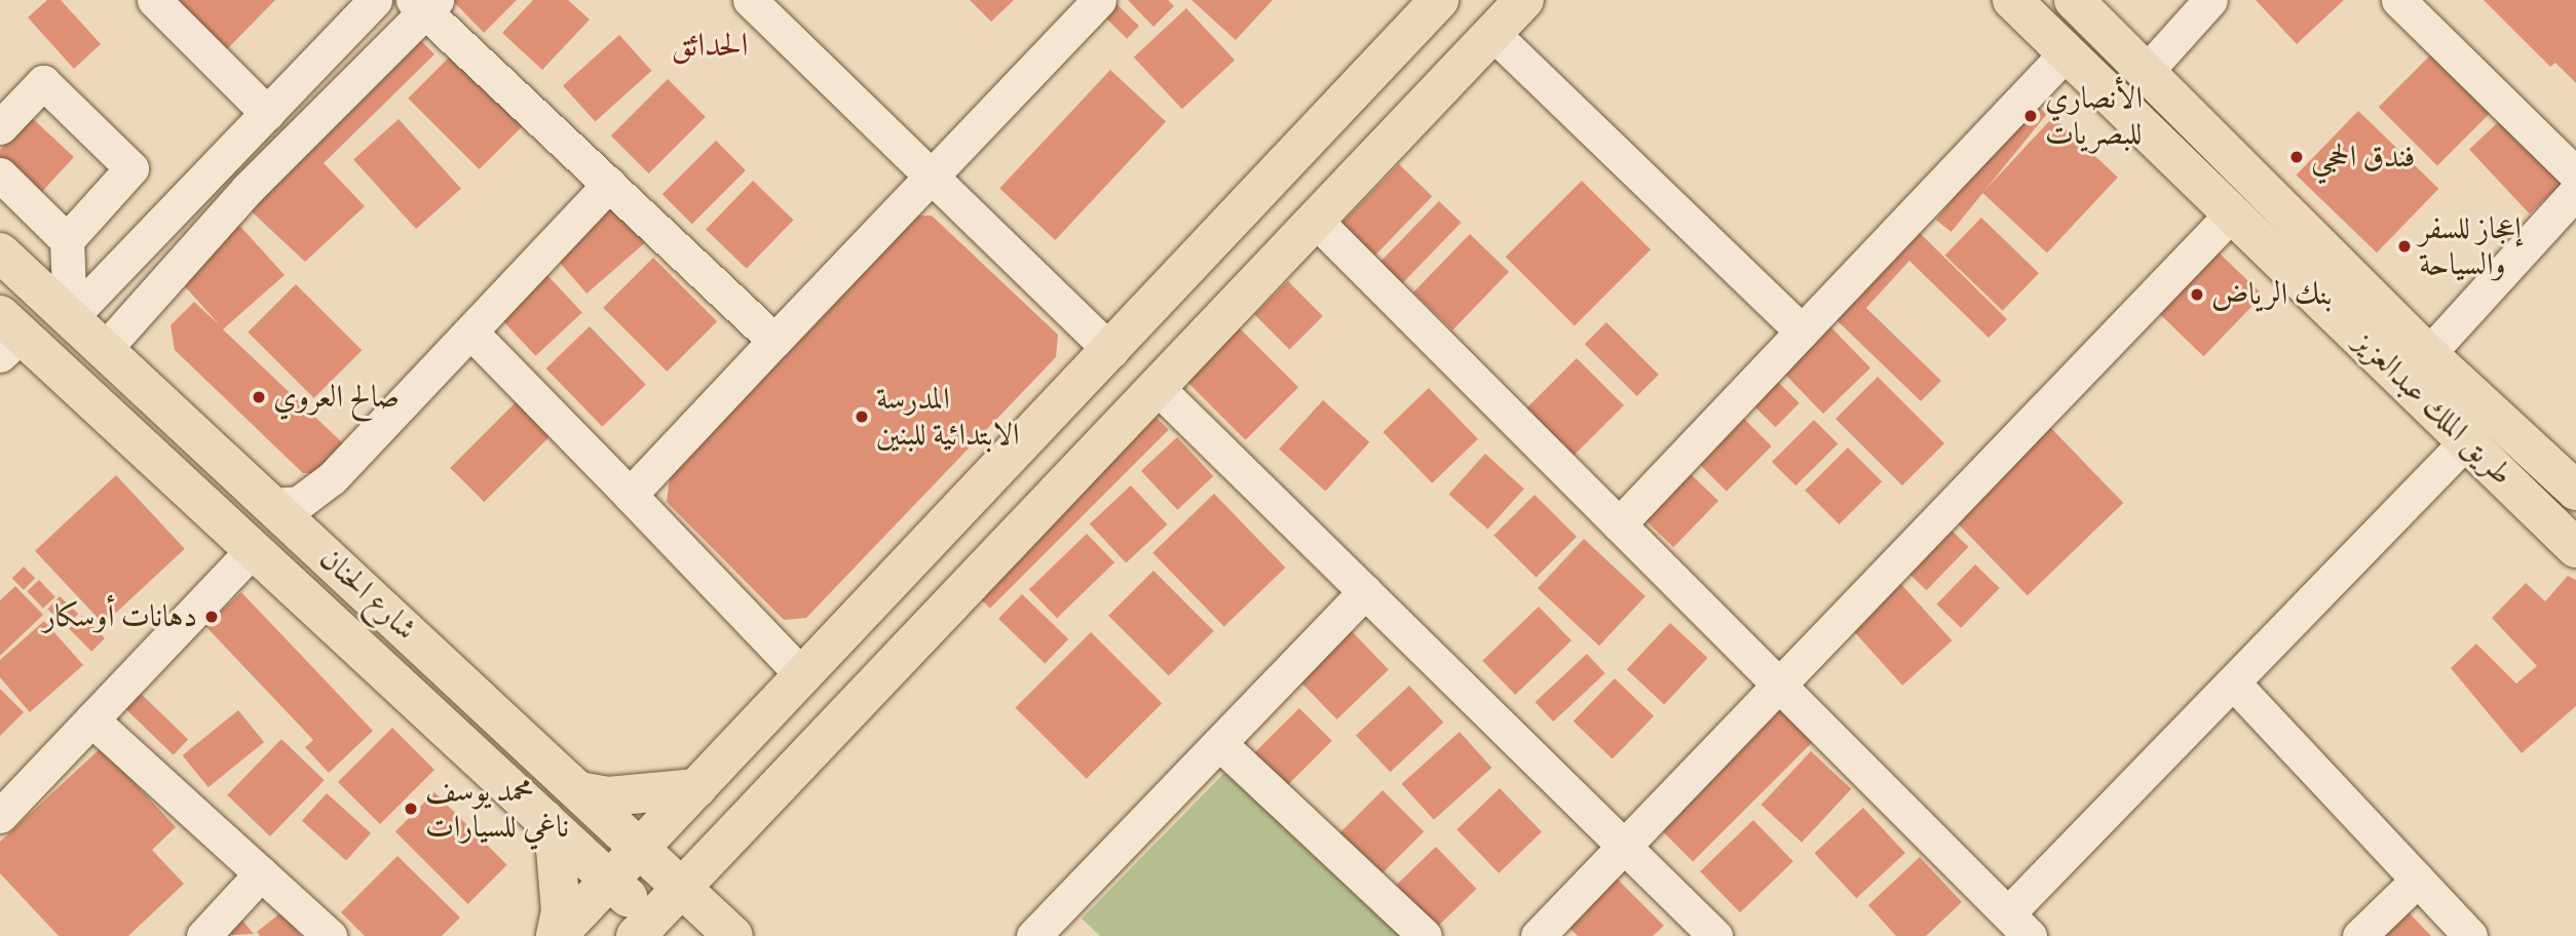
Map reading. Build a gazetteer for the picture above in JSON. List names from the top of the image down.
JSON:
{
  "streets": {
    "main road": ["طريق الملك عبدالعزيز", "شارع الحنان"]
  },
  "districts": ["الحدائق"],
  "places": [
    "الأنصاري للبصريات",
    "فندق الحجي",
    "إعجاز للسفر والسياحة",
    "بنك الرياض",
    "صالح العروي",
    "المدرسة الابتدائية للبنين",
    "دهانات أوسكار",
    "محمد يوسف ناغي للسيارات"
  ]
}
